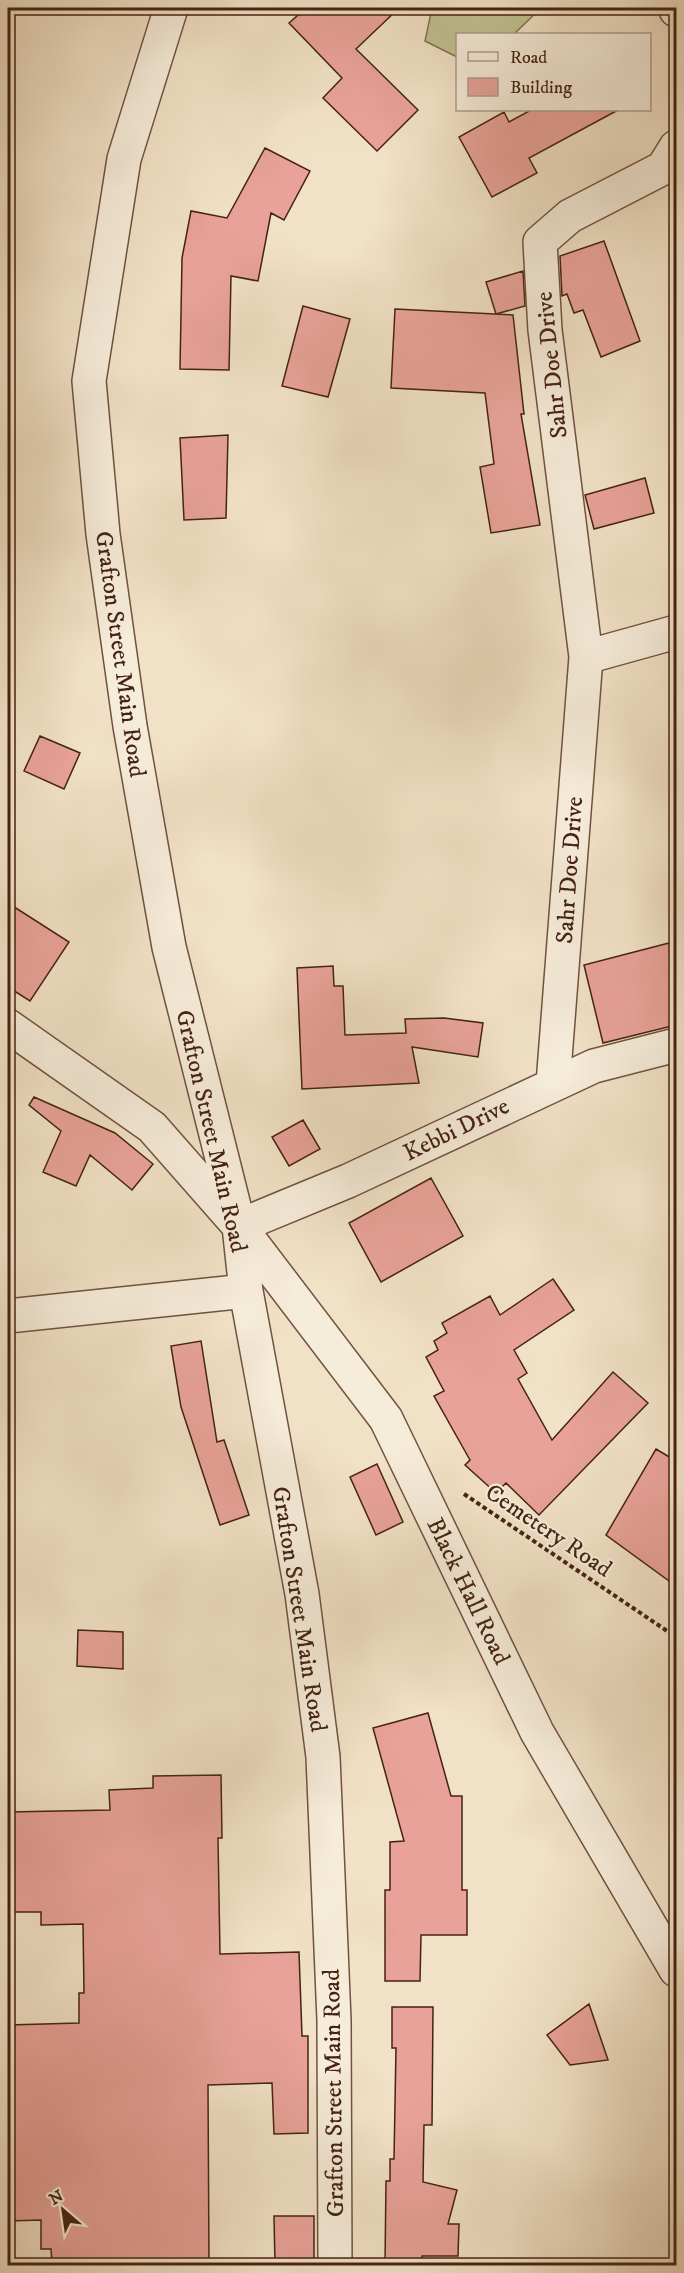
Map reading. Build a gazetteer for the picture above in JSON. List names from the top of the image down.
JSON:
{
  "streets": {
    "street": [
      "Sahr Doe Drive",
      "Grafton Street Main Road",
      "Kebbi Drive",
      "Black Hall Road"
    ],
    "path": ["Cemetery Road"]
  },
  "crossings": [
    ["Sahr Doe Drive", "Kebbi Drive"],
    ["Grafton Street Main Road", "Kebbi Drive"],
    ["Grafton Street Main Road", "Black Hall Road"],
    ["Kebbi Drive", "Black Hall Road"]
  ],
  "legend": ["Road", "Building"],
  "north": "top left"
}
